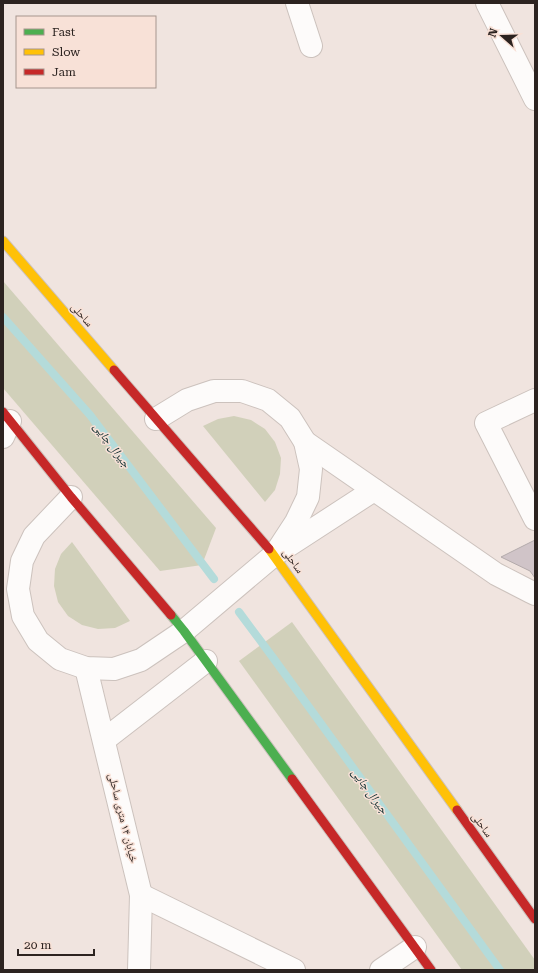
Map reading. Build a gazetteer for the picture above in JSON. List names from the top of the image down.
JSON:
{
  "streets": {
    "main road": ["ساحلی"],
    "street": ["خیابان ۱۴ متری ساحلی"]
  },
  "water": ["جیرال چایی"],
  "legend": ["Fast", "Slow", "Jam"],
  "scale_bar": "20 m",
  "north": "left"
}
